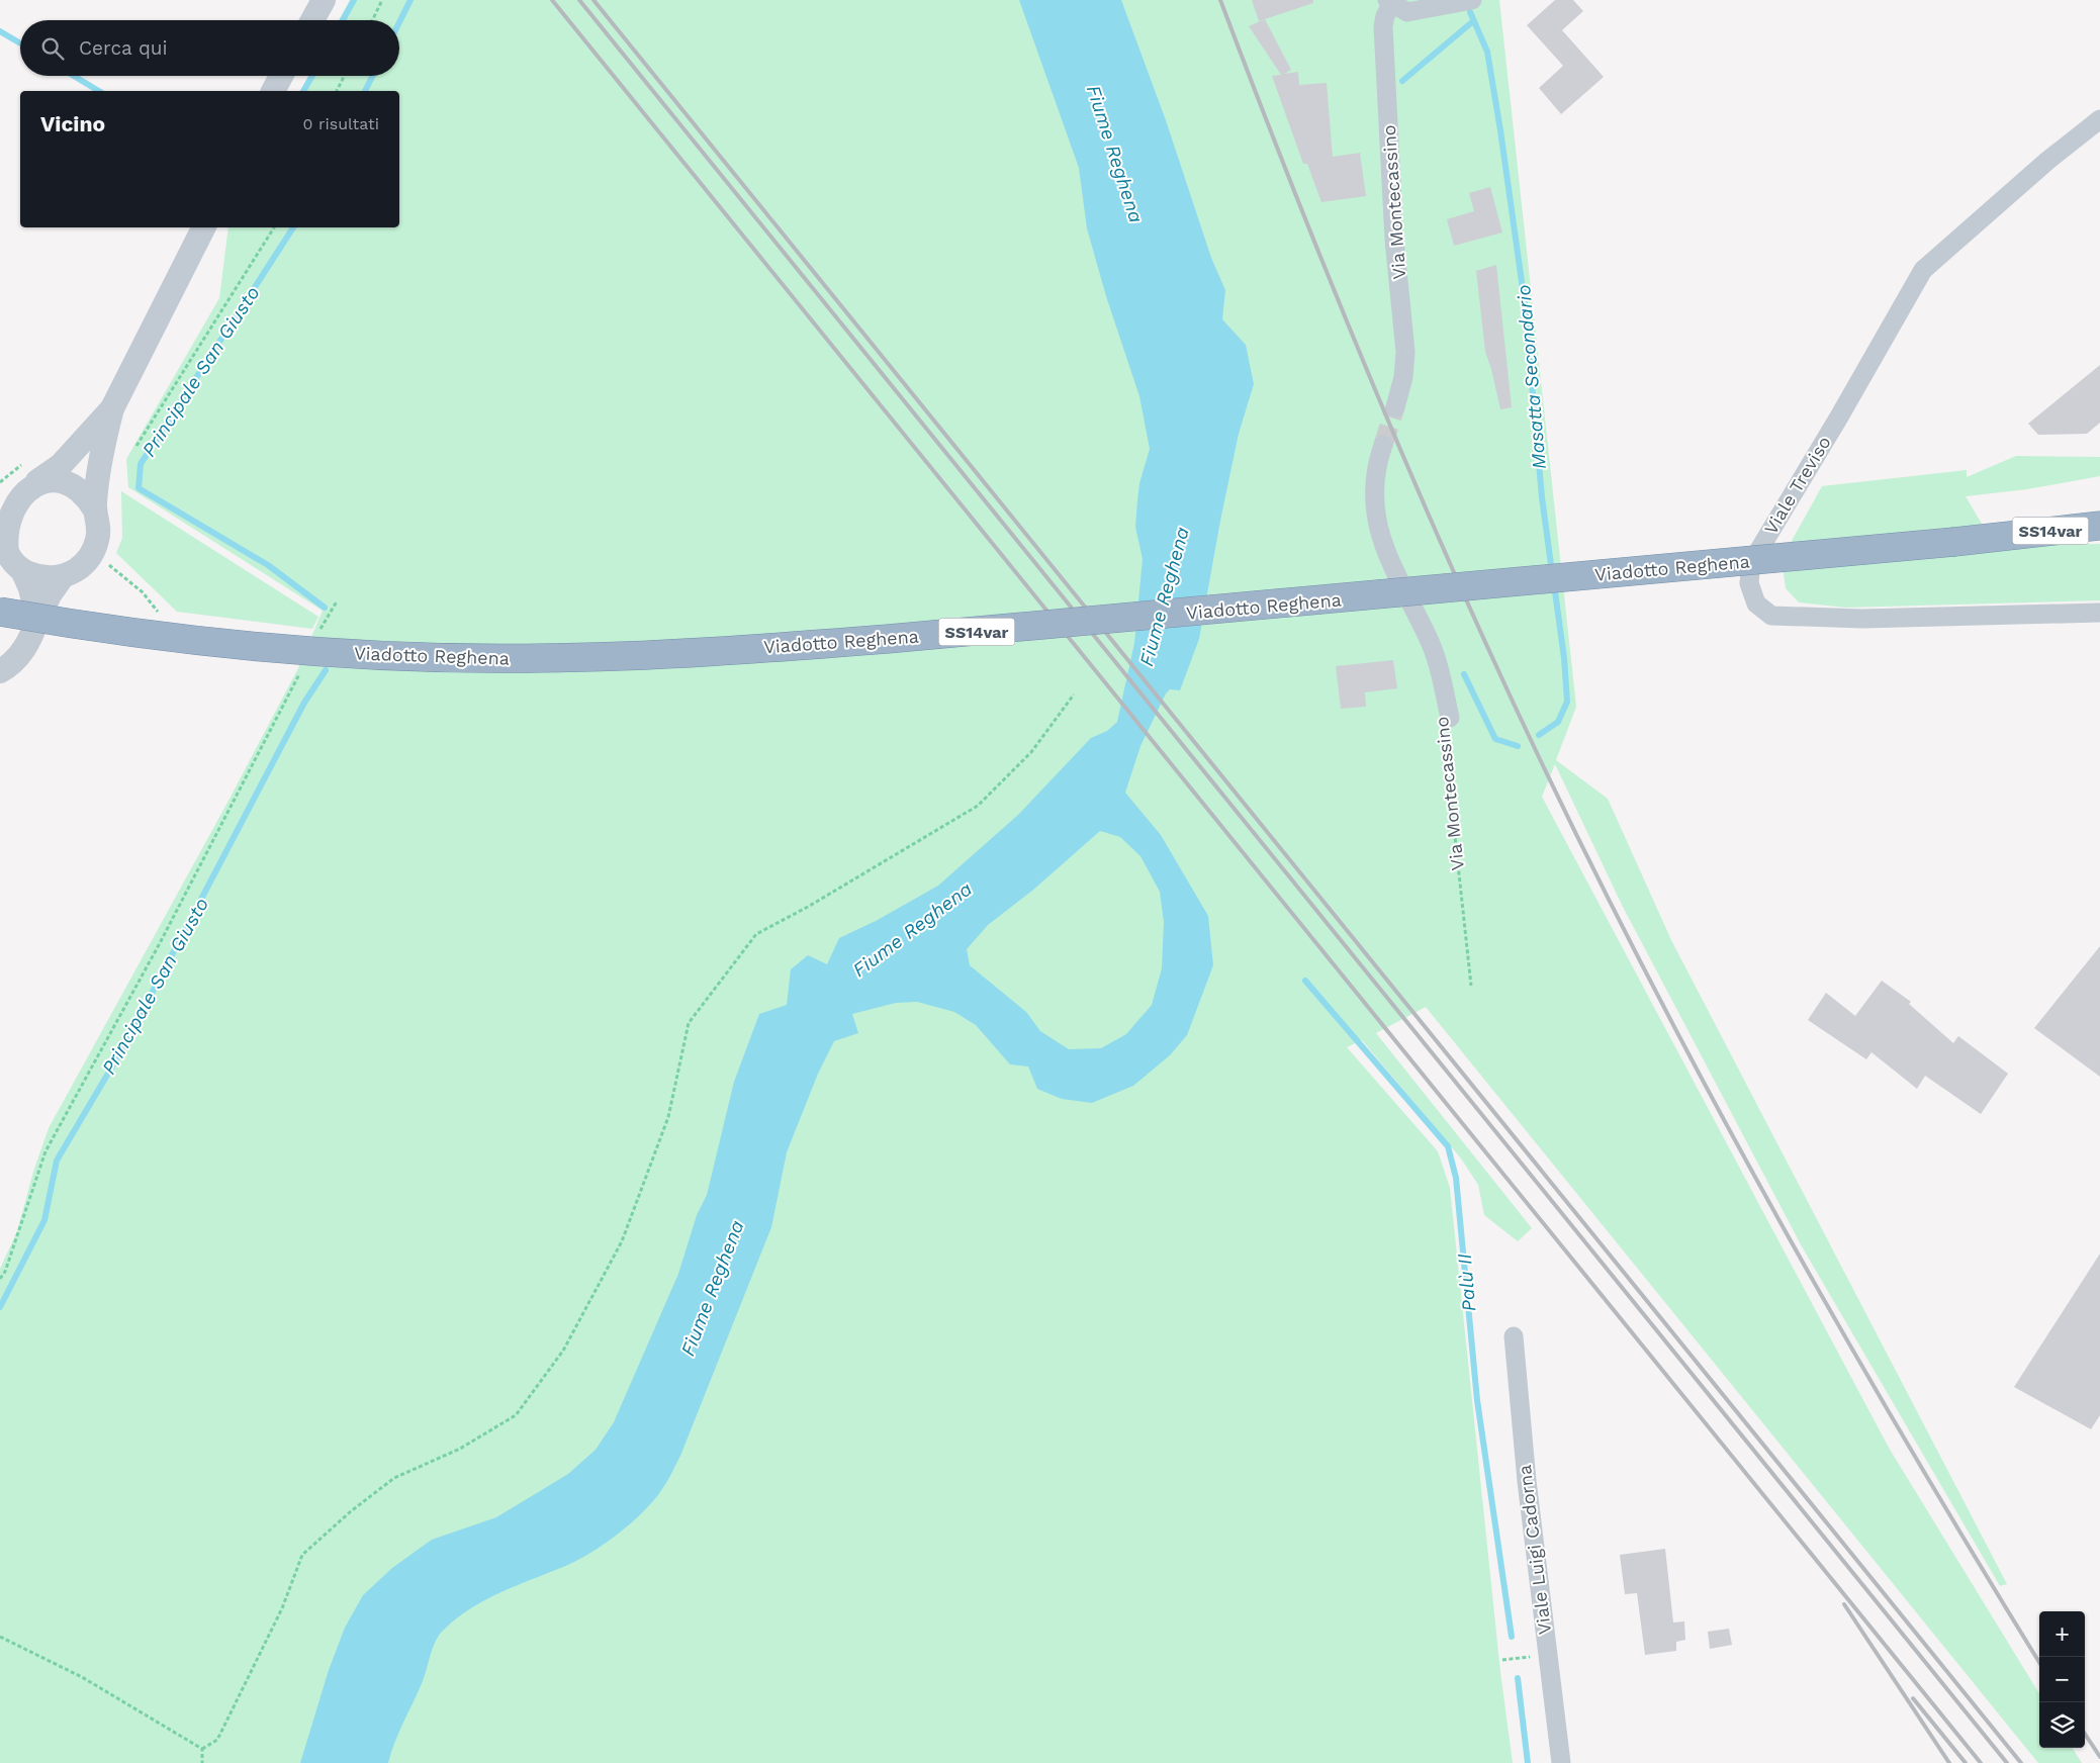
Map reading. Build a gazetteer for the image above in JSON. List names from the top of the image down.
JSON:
{
  "streets": {
    "highway": ["SS14var", "Viadotto Reghena"],
    "street": ["Via Montecassino", "Viale Treviso", "Viale Luigi Cadorna"]
  },
  "crossings": [
    ["SS14var", "Viadotto Reghena"]
  ],
  "water": [
    "Fiume Reghena",
    "Principale San Giusto",
    "Masatta Secondario",
    "Palù II"
  ],
  "page": {
    "search": "Cerca qui",
    "heading": ["Vicino", "0 risultati"],
    "map_buttons": ["+", "−"]
  }
}
